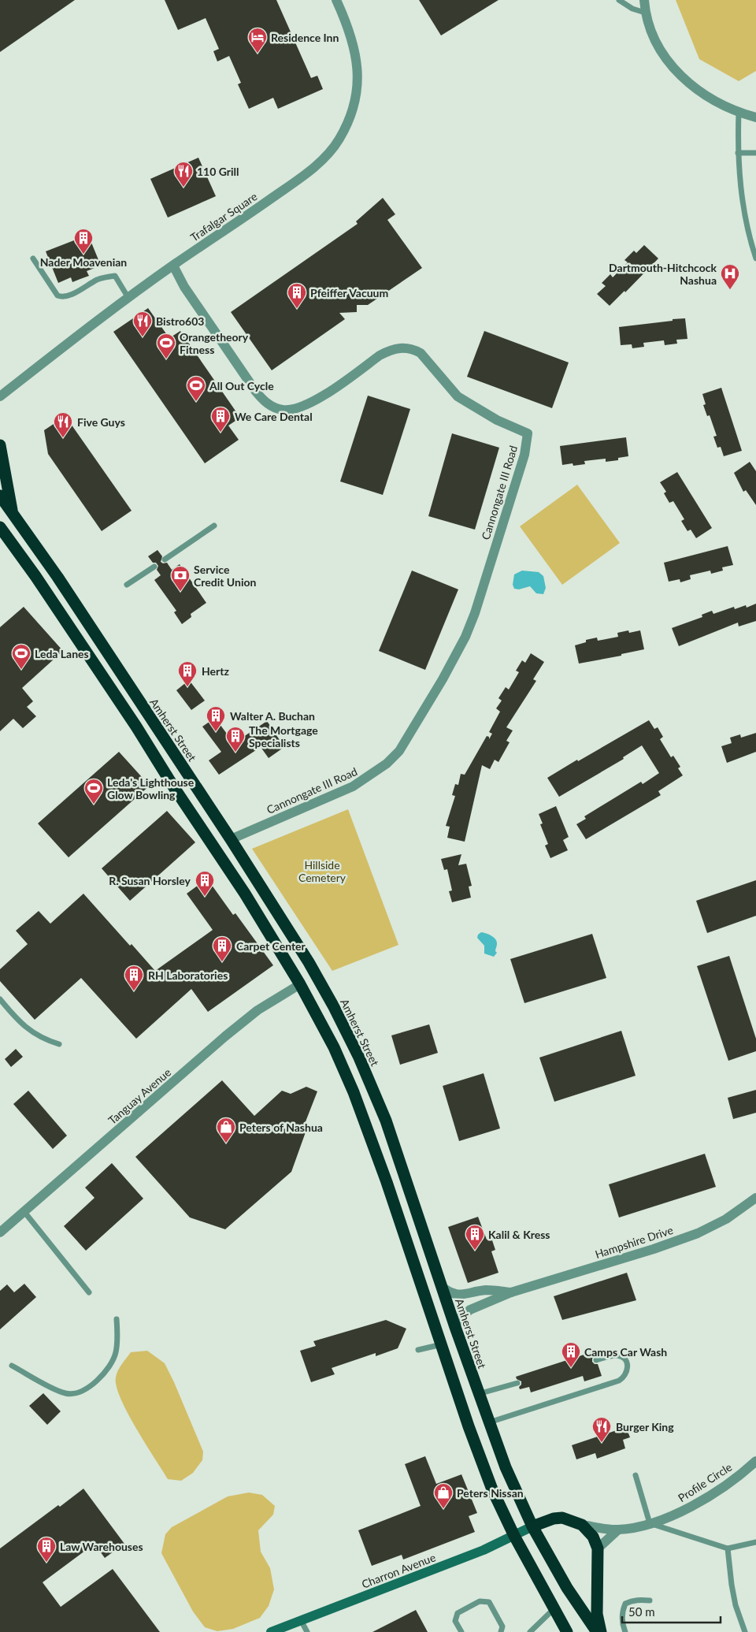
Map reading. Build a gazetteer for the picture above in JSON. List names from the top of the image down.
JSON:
{
  "streets": {
    "highway": ["Amherst Street"],
    "street": [
      "Trafalgar Square",
      "Cannongate III Road",
      "Tanguay Avenue",
      "Hampshire Drive",
      "Profile Circle",
      "Charron Avenue"
    ]
  },
  "crossings": [
    ["Trafalgar Square", "Cannongate III Road"],
    ["Cannongate III Road", "Amherst Street"],
    ["Amherst Street", "Hampshire Drive"],
    ["Amherst Street", "Charron Avenue"]
  ],
  "parks": ["Hillside Cemetery"],
  "places": {
    "hotel": ["Residence Inn"],
    "restaurant": [
      "110 Grill",
      "Bistro603",
      "Five Guys",
      "Burger King"
    ],
    "building": [
      "Nader Moavenian",
      "Pfeiffer Vacuum",
      "We Care Dental",
      "Hertz",
      "Walter A. Buchan",
      "The Mortgage Specialists",
      "R. Susan Horsley",
      "Carpet Center",
      "RH Laboratories",
      "Kalil & Kress",
      "Camps Car Wash",
      "Law Warehouses"
    ],
    "hospital": ["Dartmouth-Hitchcock Nashua"],
    "sports": [
      "Orangetheory Fitness",
      "All Out Cycle",
      "Leda Lanes",
      "Leda's Lighthouse Glow Bowling"
    ],
    "bank": ["Service Credit Union"],
    "shop": ["Peters of Nashua", "Peters Nissan"]
  },
  "scale_bar": "50 m"
}
